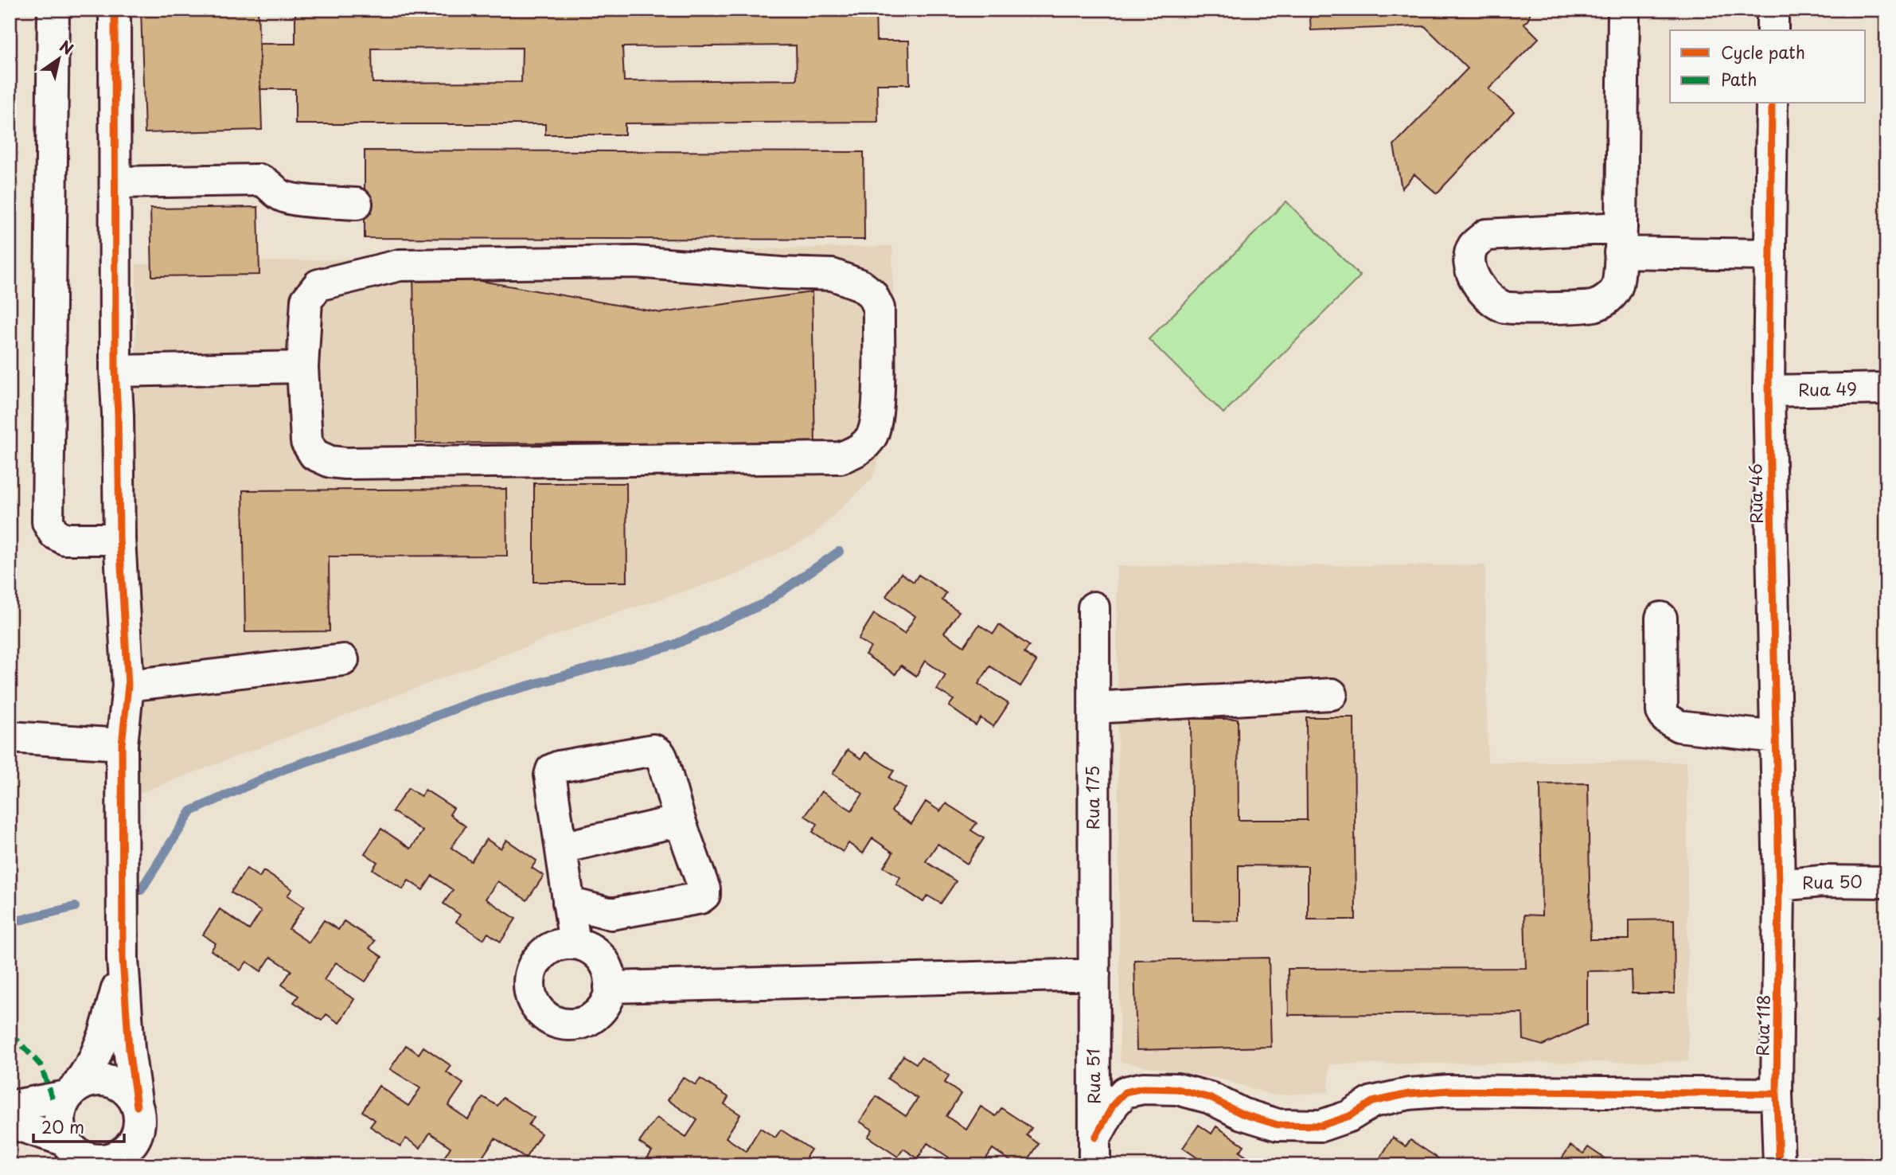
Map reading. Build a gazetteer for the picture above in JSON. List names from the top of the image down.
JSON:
{
  "streets": {
    "street": [
      "Rua 49",
      "Rua 46",
      "Rua 175",
      "Rua 50",
      "Rua 118",
      "Rua 51"
    ]
  },
  "crossings": [
    ["Rua 49", "Rua 46"],
    ["Rua 46", "Rua 50"],
    ["Rua 46", "Rua 118"],
    ["Rua 175", "Rua 51"],
    ["Rua 50", "Rua 118"]
  ],
  "legend": ["Cycle path", "Path"],
  "scale_bar": "20 m",
  "north": "top right"
}
